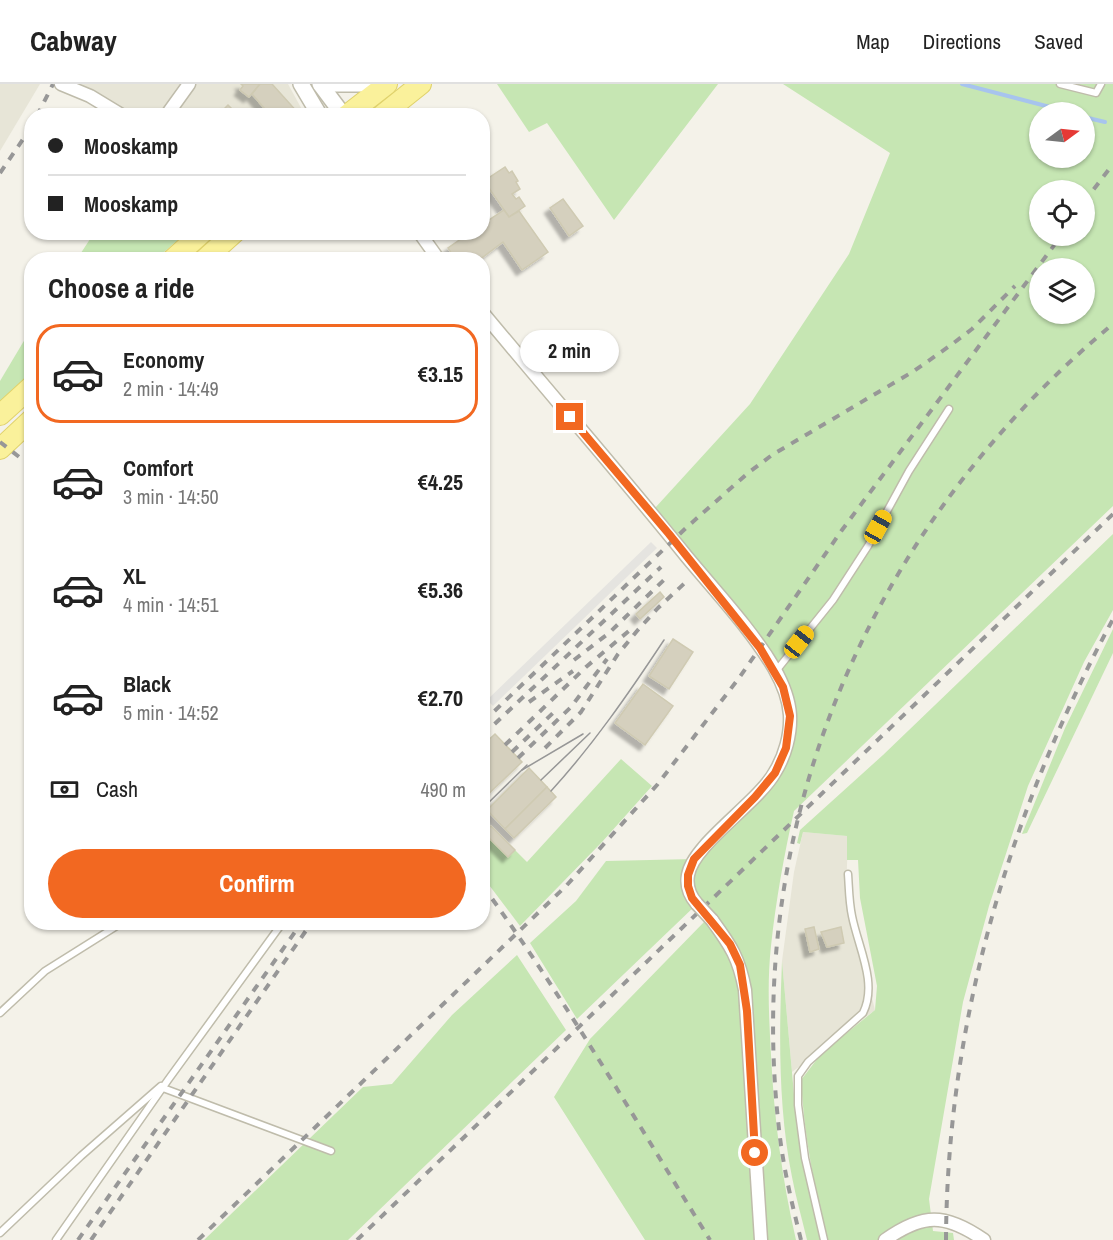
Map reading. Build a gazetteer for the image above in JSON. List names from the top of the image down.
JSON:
{
  "north": "right",
  "page": {
    "header": "Cabway",
    "nav": ["Map", "Directions", "Saved"],
    "banner": ["Mooskamp", "Mooskamp"],
    "heading": "Choose a ride",
    "list": [
      {
        "name": "Economy",
        "note": "2 min · 14:49",
        "value": "€3.15"
      },
      {
        "name": "Comfort",
        "note": "3 min · 14:50",
        "value": "€4.25"
      },
      {
        "name": "XL",
        "note": "4 min · 14:51",
        "value": "€5.36"
      },
      {
        "name": "Black",
        "note": "5 min · 14:52",
        "value": "€2.70"
      }
    ],
    "bubble": "2 min",
    "pay": ["Cash", "490 m"],
    "buttons": "Confirm"
  }
}
